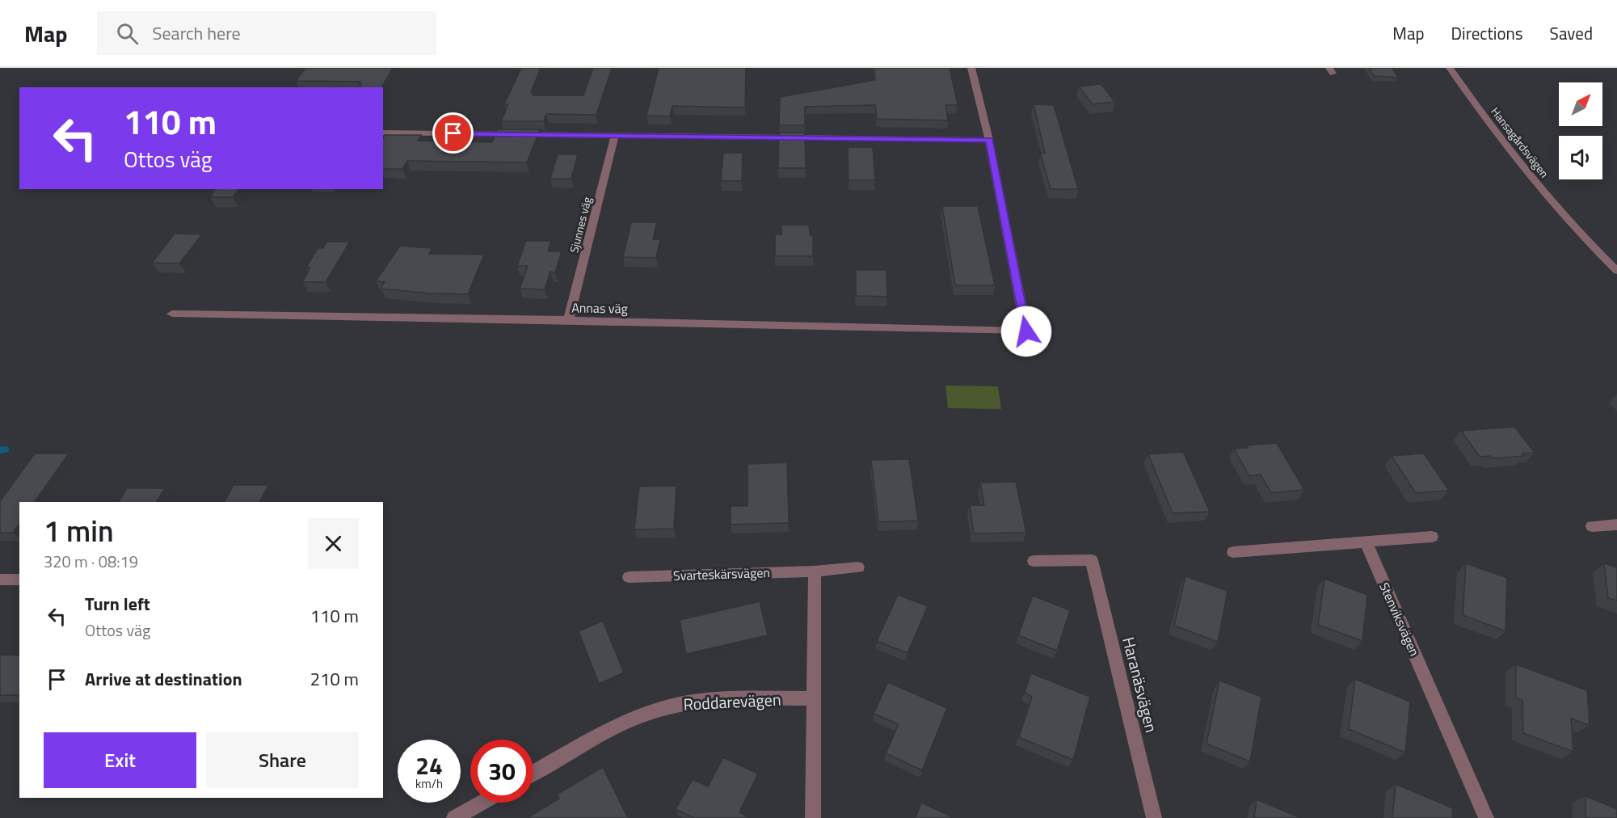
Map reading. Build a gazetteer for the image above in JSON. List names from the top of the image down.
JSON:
{
  "streets": {
    "street": [
      "Hansagårdsvägen",
      "Sjunnes väg",
      "Annas väg",
      "Svarteskärsvägen",
      "Stenviksvägen",
      "Haranäsvägen",
      "Roddarevägen"
    ]
  },
  "crossings": [
    ["Sjunnes väg", "Annas väg"]
  ],
  "north": "top right",
  "page": {
    "header": "Map",
    "search": "Search here",
    "nav": ["Map", "Directions", "Saved"],
    "turn": ["110 m", "Ottos väg"],
    "heading": ["1 min", "320 m · 08:19"],
    "list": [
      {
        "name": "Turn left",
        "note": "Ottos väg",
        "value": "110 m"
      },
      {
        "name": "Arrive at destination",
        "value": "210 m"
      }
    ],
    "buttons": ["Exit", "Share"],
    "speed": "24 km/h",
    "limit": "30"
  }
}
